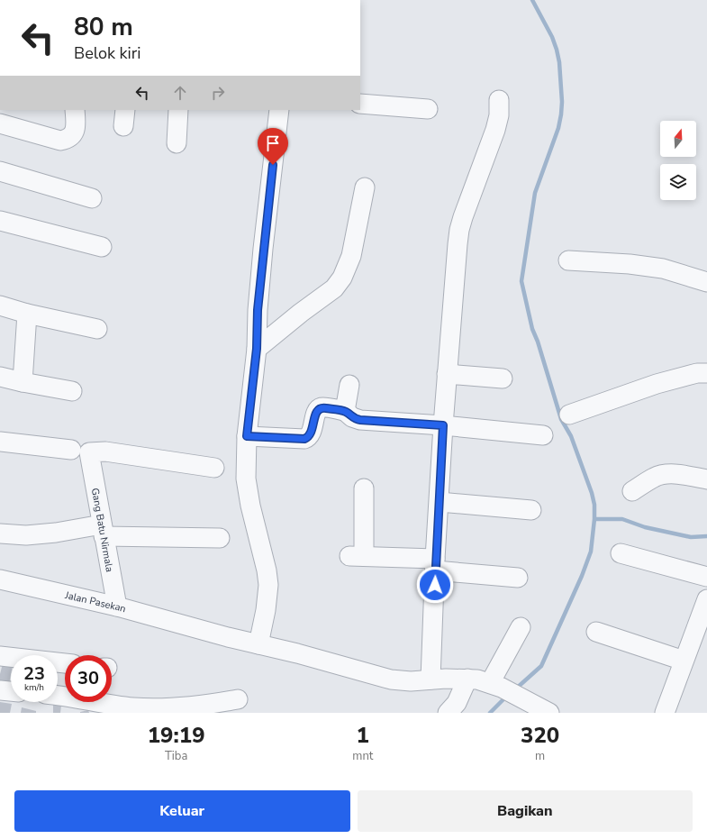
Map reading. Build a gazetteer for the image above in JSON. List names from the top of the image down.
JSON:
{
  "streets": {
    "street": ["Gang Batu Nirmala", "Jalan Pasekan"]
  },
  "crossings": [
    ["Gang Batu Nirmala", "Jalan Pasekan"]
  ],
  "north": "top",
  "page": {
    "turn": ["80 m", "Belok kiri"],
    "speed": "23 km/h",
    "limit": "30",
    "eta": [
      "19:19",
      "Tiba",
      "1",
      "mnt",
      "320",
      "m"
    ],
    "buttons": ["Keluar", "Bagikan"]
  }
}
